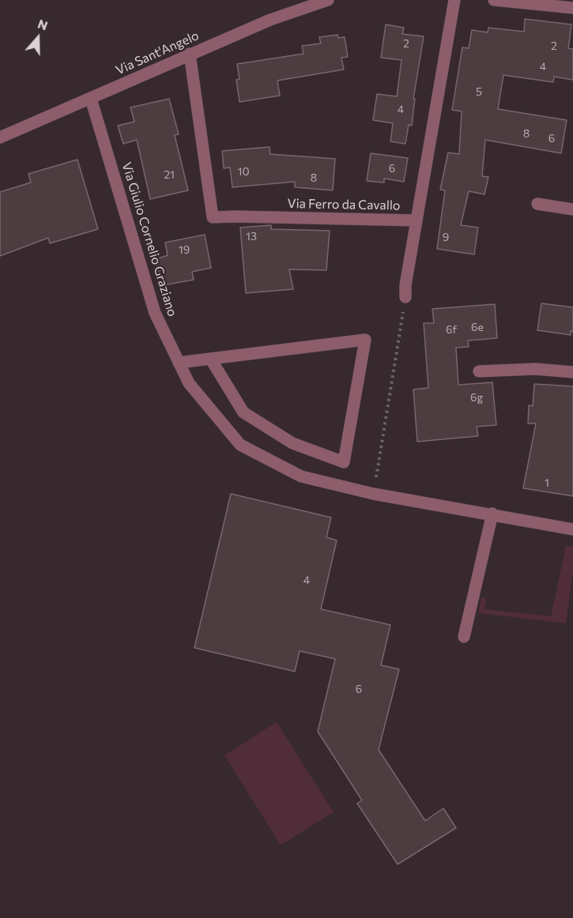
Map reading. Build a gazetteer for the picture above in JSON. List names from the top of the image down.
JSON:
{
  "streets": {
    "street": ["Via Sant'Angelo", "Via Ferro da Cavallo", "Via Giulio Cornelio Graziano"]
  },
  "crossings": [
    ["Via Sant'Angelo", "Via Ferro da Cavallo"],
    ["Via Sant'Angelo", "Via Giulio Cornelio Graziano"]
  ],
  "house_numbers": [
    "2",
    "2",
    "4",
    "5",
    "4",
    "8",
    "6",
    "6",
    "10",
    "21",
    "8",
    "13",
    "9",
    "19",
    "6e",
    "6f",
    "6g",
    "1",
    "4",
    "6"
  ],
  "north": "top"
}
